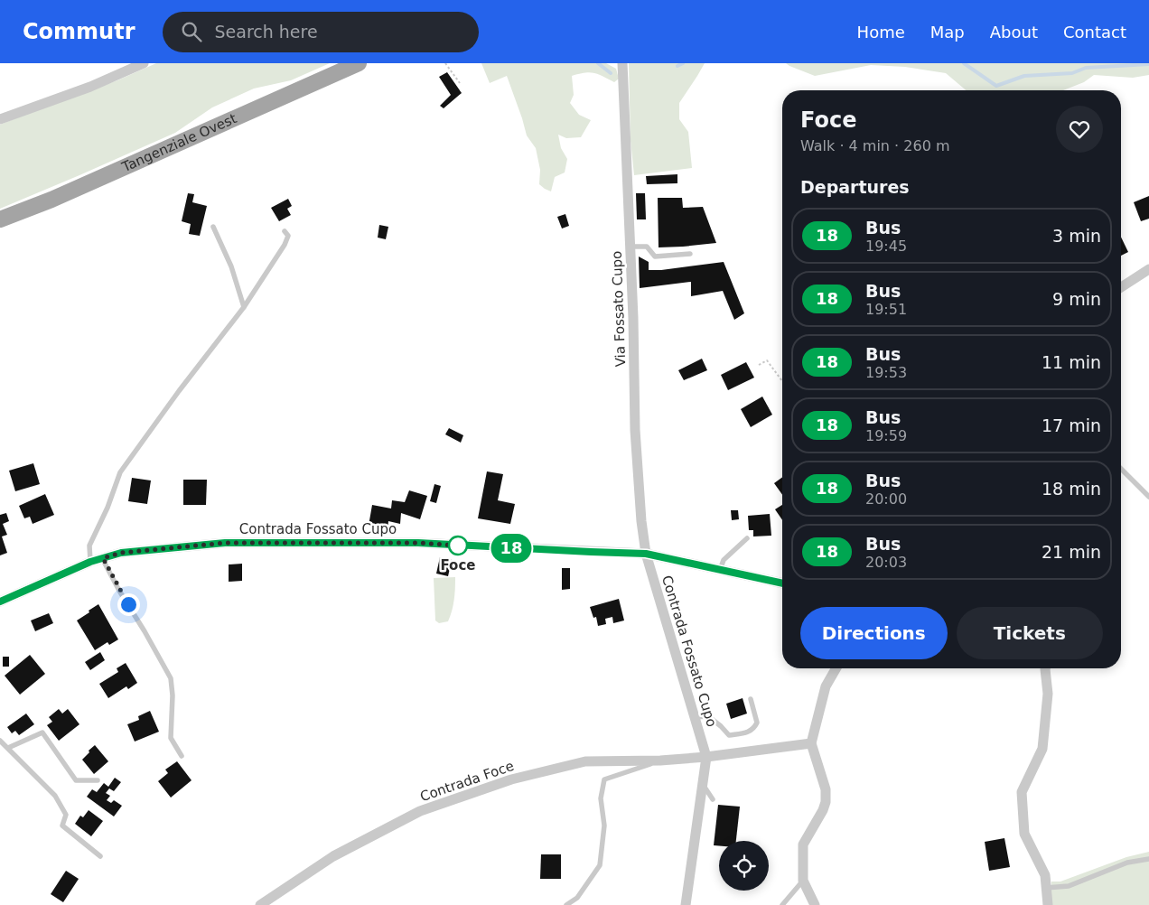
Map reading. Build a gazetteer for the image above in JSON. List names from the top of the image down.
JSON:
{
  "streets": {
    "main road": ["Tangenziale Ovest"],
    "street": ["Via Fossato Cupo", "Contrada Fossato Cupo", "Contrada Foce"]
  },
  "crossings": [
    ["Via Fossato Cupo", "Contrada Fossato Cupo"],
    ["Contrada Fossato Cupo", "Contrada Foce"]
  ],
  "places": ["Foce"],
  "lines": ["bus line 18"],
  "page": {
    "header": "Commutr",
    "search": "Search here",
    "nav": [
      "Home",
      "Map",
      "About",
      "Contact"
    ],
    "on_map": "18",
    "heading": [
      ["Foce", "Walk · 4 min · 260 m"],
      "Departures"
    ],
    "list": [
      {
        "mark": "18",
        "name": "Bus",
        "note": "19:45",
        "value": "3 min"
      },
      {
        "mark": "18",
        "name": "Bus",
        "note": "19:51",
        "value": "9 min"
      },
      {
        "mark": "18",
        "name": "Bus",
        "note": "19:53",
        "value": "11 min"
      },
      {
        "mark": "18",
        "name": "Bus",
        "note": "19:59",
        "value": "17 min"
      },
      {
        "mark": "18",
        "name": "Bus",
        "note": "20:00",
        "value": "18 min"
      },
      {
        "mark": "18",
        "name": "Bus",
        "note": "20:03",
        "value": "21 min"
      }
    ],
    "buttons": ["Directions", "Tickets"]
  }
}
